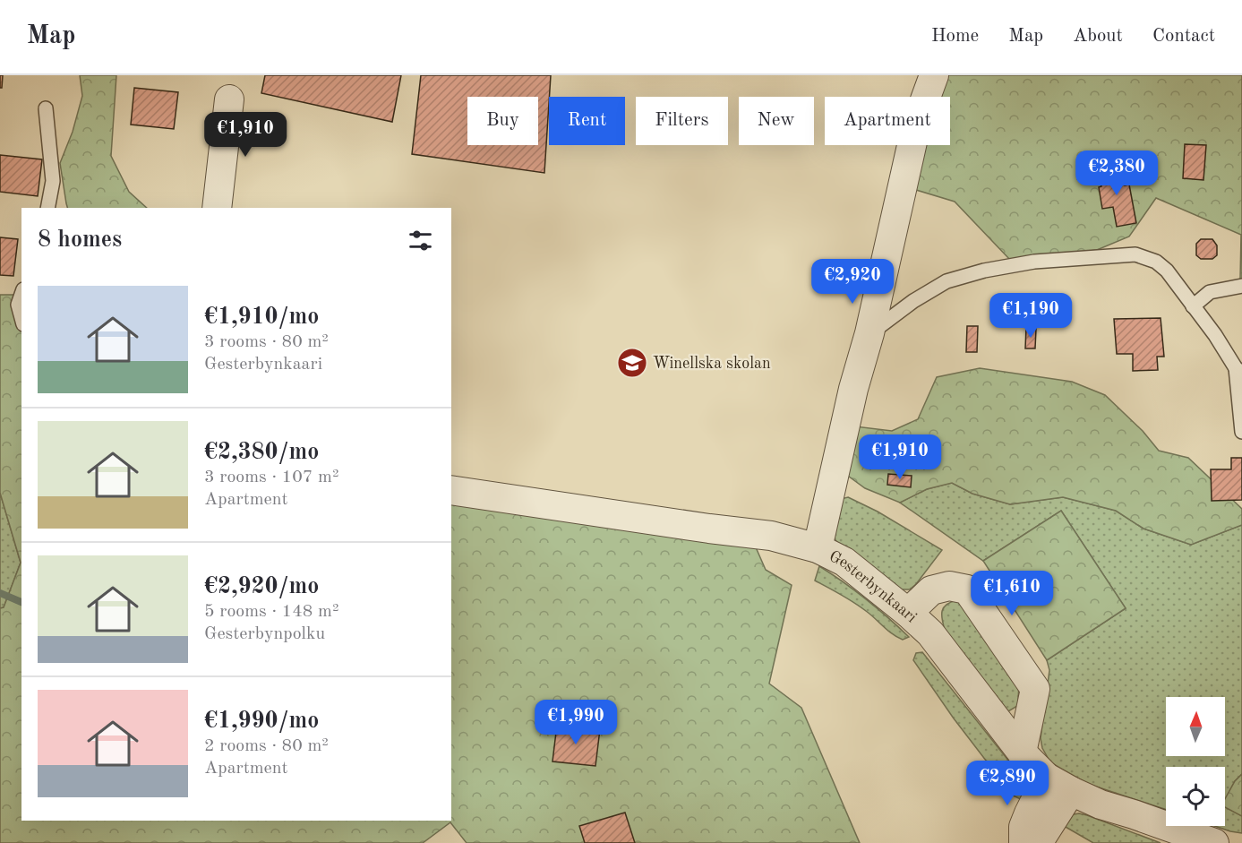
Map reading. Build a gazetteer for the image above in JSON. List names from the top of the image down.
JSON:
{
  "streets": {
    "street": ["Gesterbynkaari"]
  },
  "places": {
    "school or university": ["Winellska skolan"]
  },
  "north": "top",
  "page": {
    "header": "Map",
    "nav": [
      "Home",
      "Map",
      "About",
      "Contact"
    ],
    "chip": [
      "Buy",
      "Rent",
      "Filters",
      "New",
      "Apartment"
    ],
    "price": [
      "€1,910",
      "€2,380",
      "€2,920",
      "€1,190",
      "€1,910",
      "€1,610",
      "€1,990",
      "€2,890"
    ],
    "heading": "8 homes",
    "list": [
      {
        "name": "€1,910/mo",
        "note": "3 rooms · 80 m² · Gesterbynkaari"
      },
      {
        "name": "€2,380/mo",
        "note": "3 rooms · 107 m² · Apartment"
      },
      {
        "name": "€2,920/mo",
        "note": "5 rooms · 148 m² · Gesterbynpolku"
      },
      {
        "name": "€1,990/mo",
        "note": "2 rooms · 80 m² · Apartment"
      }
    ]
  }
}
